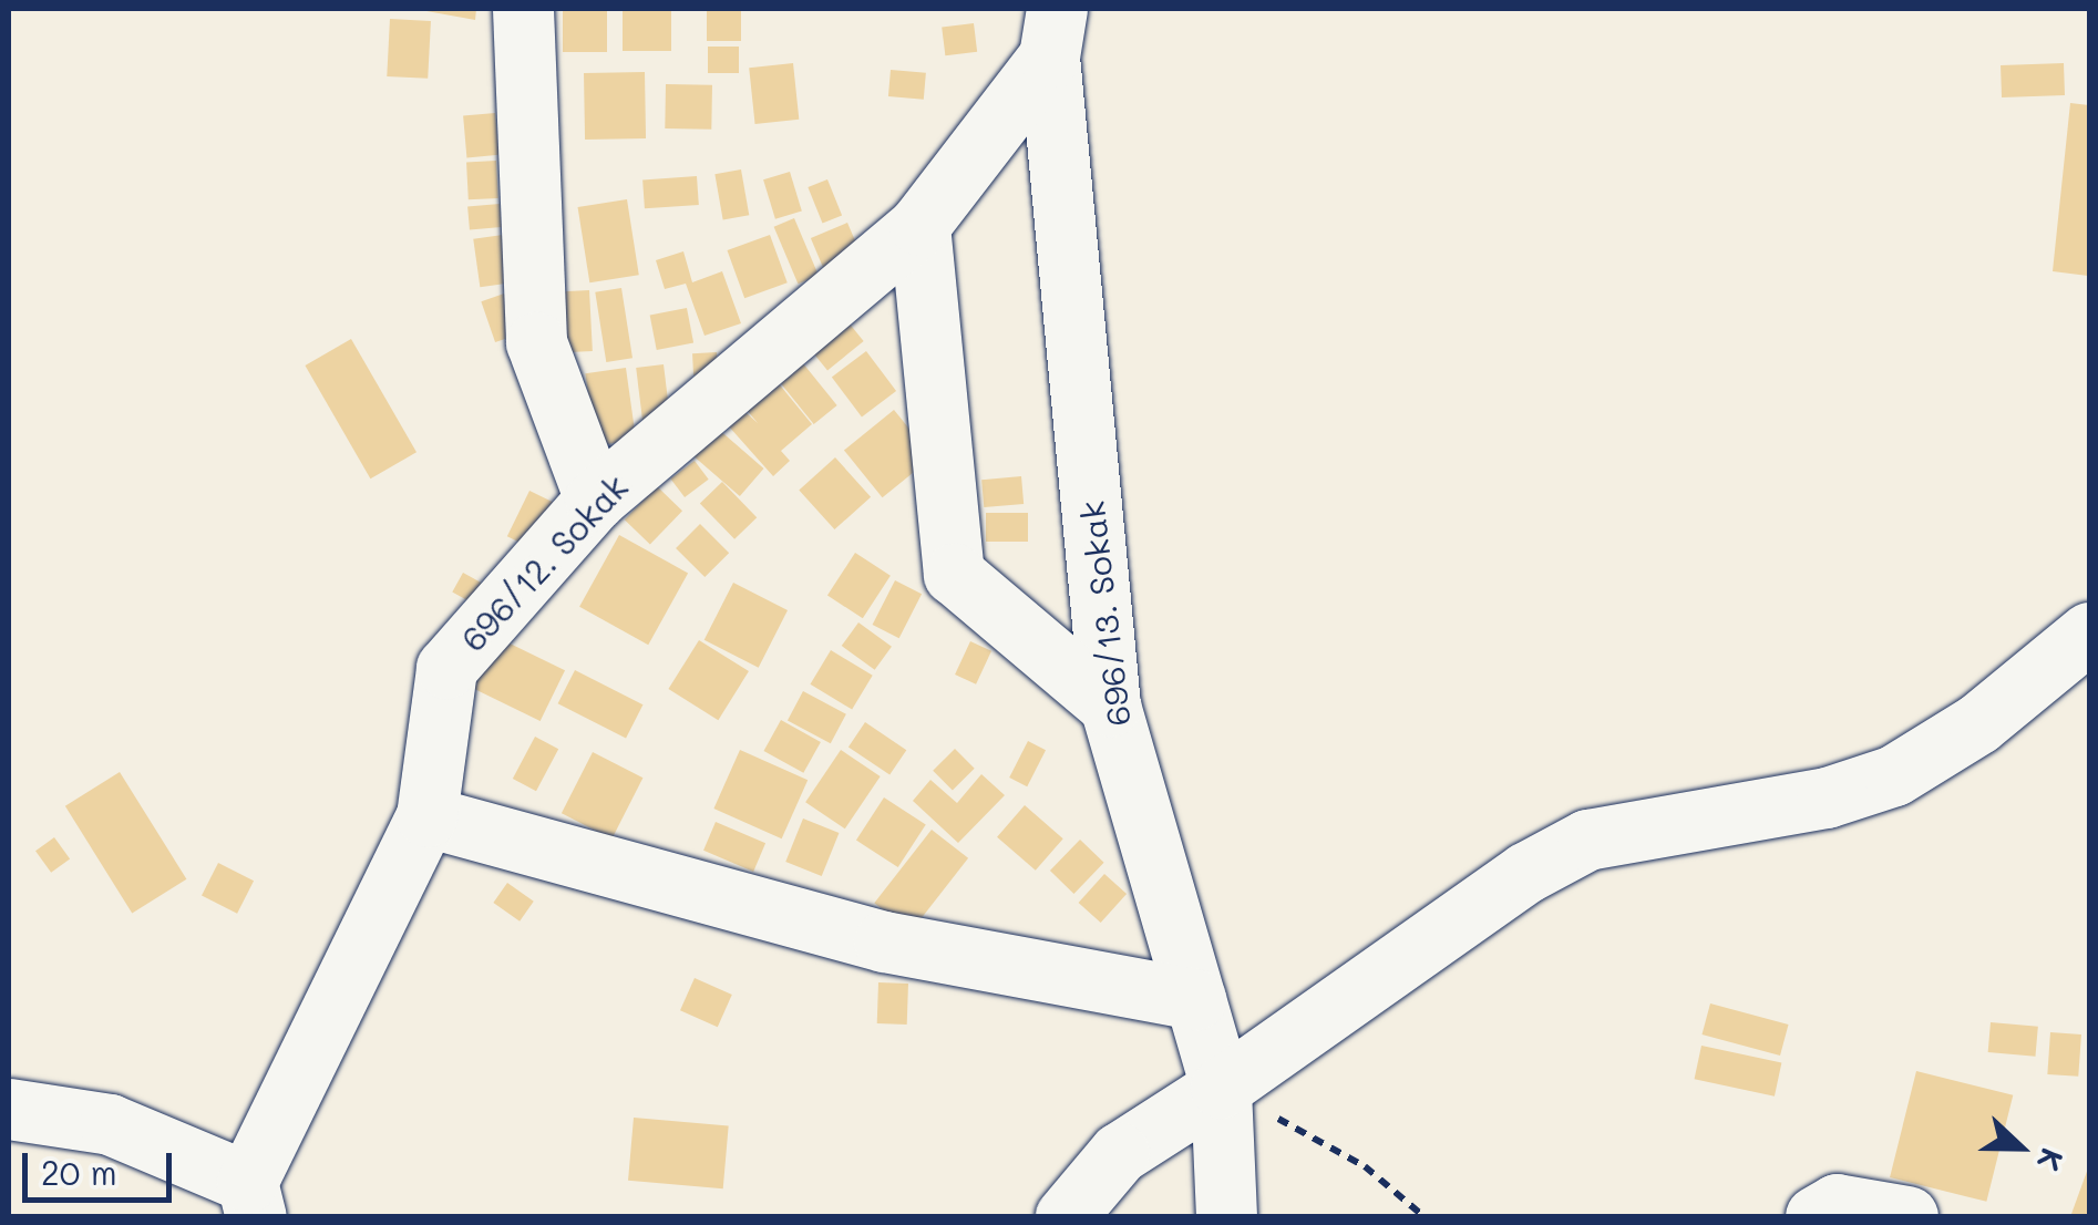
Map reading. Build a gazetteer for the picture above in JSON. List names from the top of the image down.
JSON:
{
  "streets": {
    "street": ["696/12. Sokak", "696/13. Sokak"]
  },
  "crossings": [
    ["696/12. Sokak", "696/13. Sokak"]
  ],
  "scale_bar": "20 m",
  "north": "right"
}
